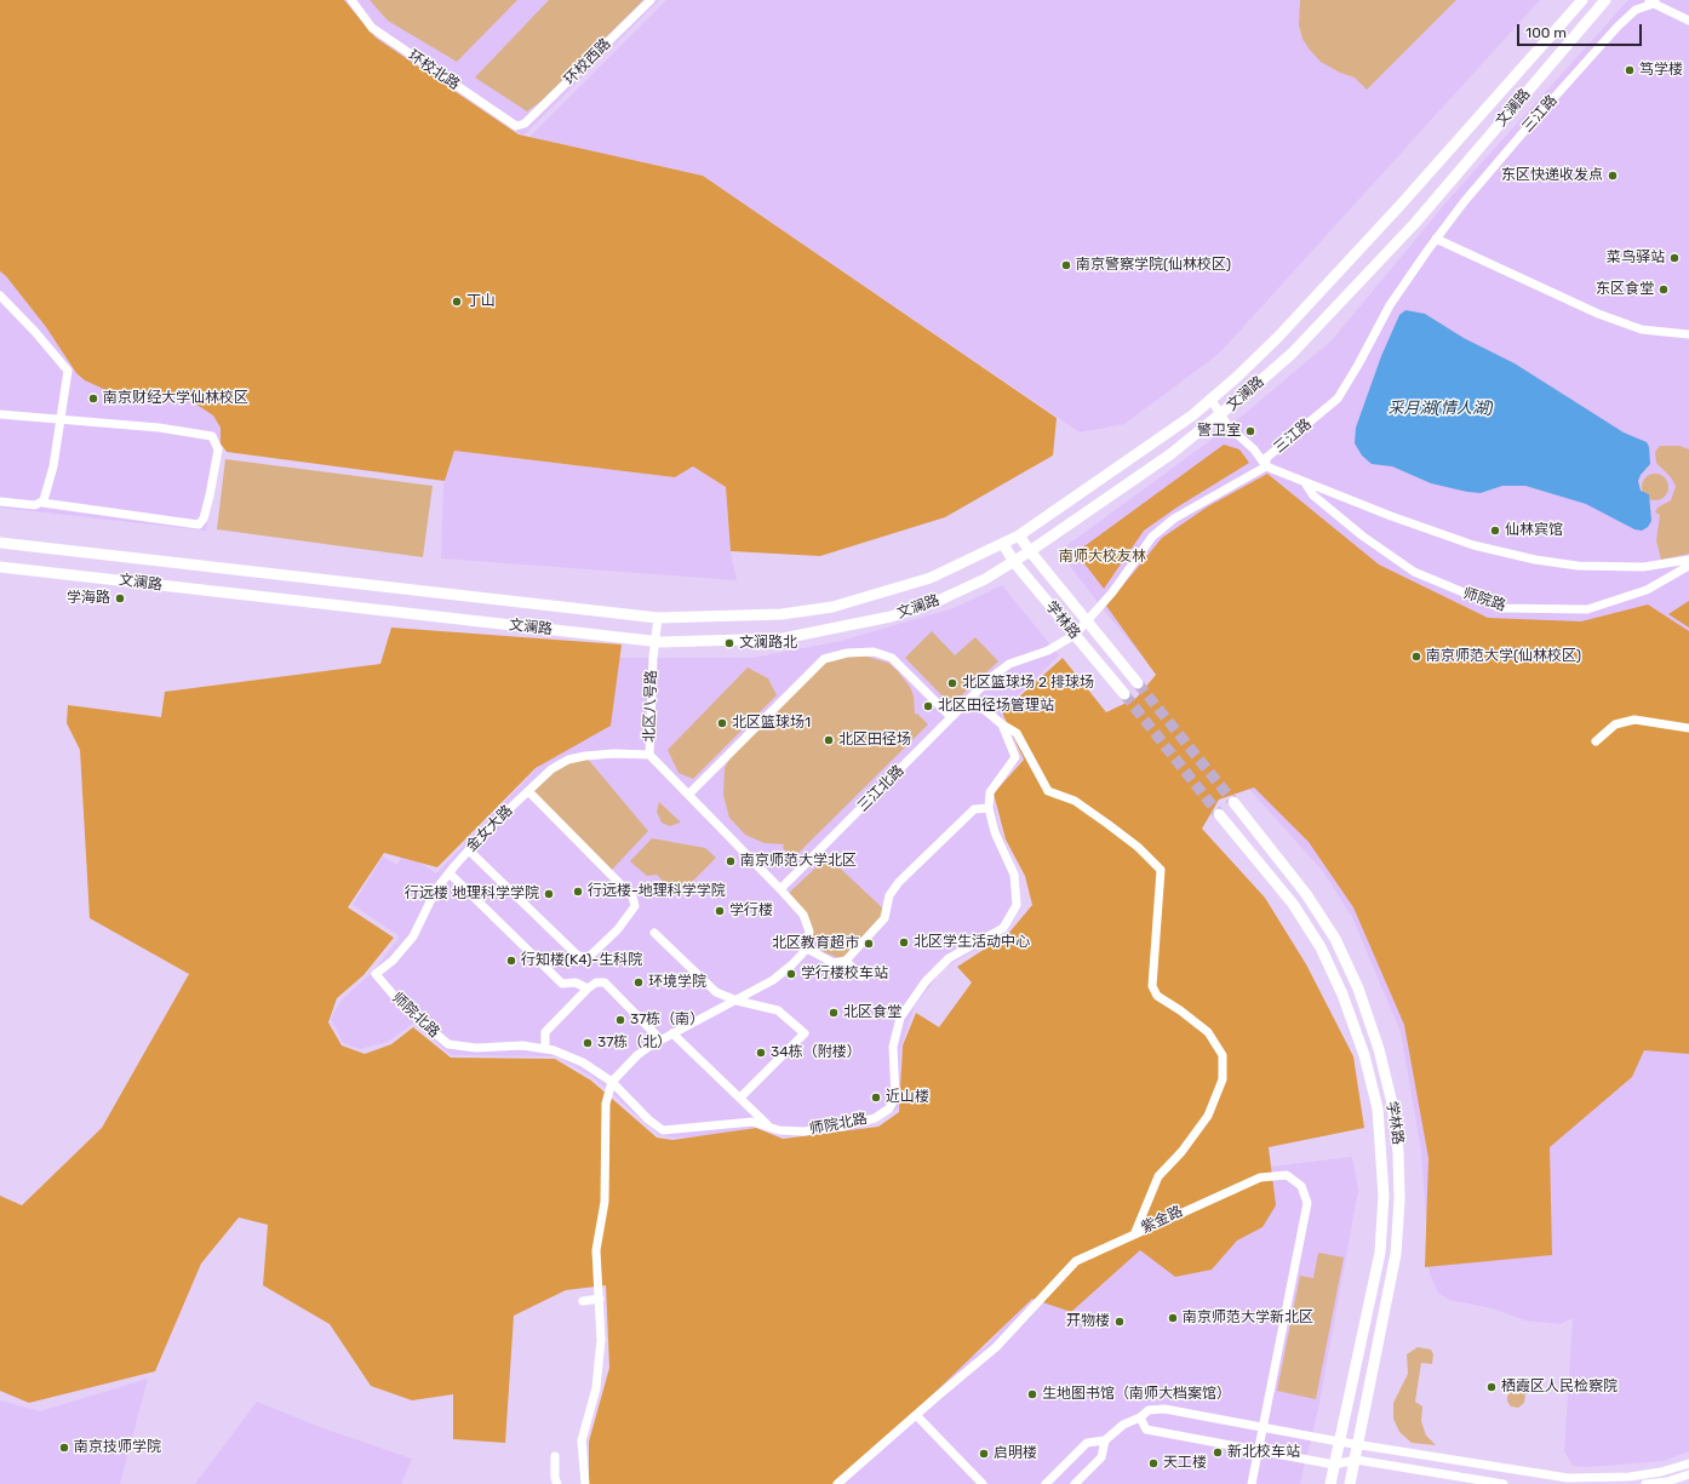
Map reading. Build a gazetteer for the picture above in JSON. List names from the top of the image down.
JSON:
{
  "streets": {
    "main road": ["文澜路", "学林路"],
    "street": [
      "环校西路",
      "环校北路",
      "三江路",
      "师院路",
      "北区八号路",
      "三江北路",
      "金女大路",
      "师院北路",
      "紫金路"
    ]
  },
  "crossings": [
    ["环校西路", "环校北路"],
    ["文澜路", "学林路"],
    ["文澜路", "北区八号路"],
    ["三江路", "师院路"],
    ["三江路", "学林路"],
    ["三江路", "三江北路"],
    ["学林路", "三江北路"],
    ["北区八号路", "金女大路"],
    ["金女大路", "师院北路"]
  ],
  "water": ["采月湖(情人湖)"],
  "parks": ["南师大校友林"],
  "places": [
    "笃学楼",
    "东区快递收发点",
    "菜鸟驿站",
    "南京警察学院(仙林校区)",
    "东区食堂",
    "丁山",
    "南京财经大学仙林校区",
    "警卫室",
    "仙林宾馆",
    "学海路",
    "文澜路北",
    "南京师范大学(仙林校区)",
    "北区篮球场 2 排球场",
    "北区田径场管理站",
    "北区篮球场1",
    "北区田径场",
    "南京师范大学北区",
    "行远楼-地理科学学院",
    "行远楼 地理科学学院",
    "学行楼",
    "北区学生活动中心",
    "北区教育超市",
    "行知楼(K4)-生科院",
    "学行楼校车站",
    "环境学院",
    "北区食堂",
    "37栋（南）",
    "37栋（北）",
    "34栋（附楼）",
    "近山楼",
    "南京师范大学新北区",
    "开物楼",
    "栖霞区人民检察院",
    "生地图书馆（南师大档案馆）",
    "南京技师学院",
    "新北校车站",
    "启明楼",
    "天工楼"
  ],
  "scale_bar": "100 m"
}
